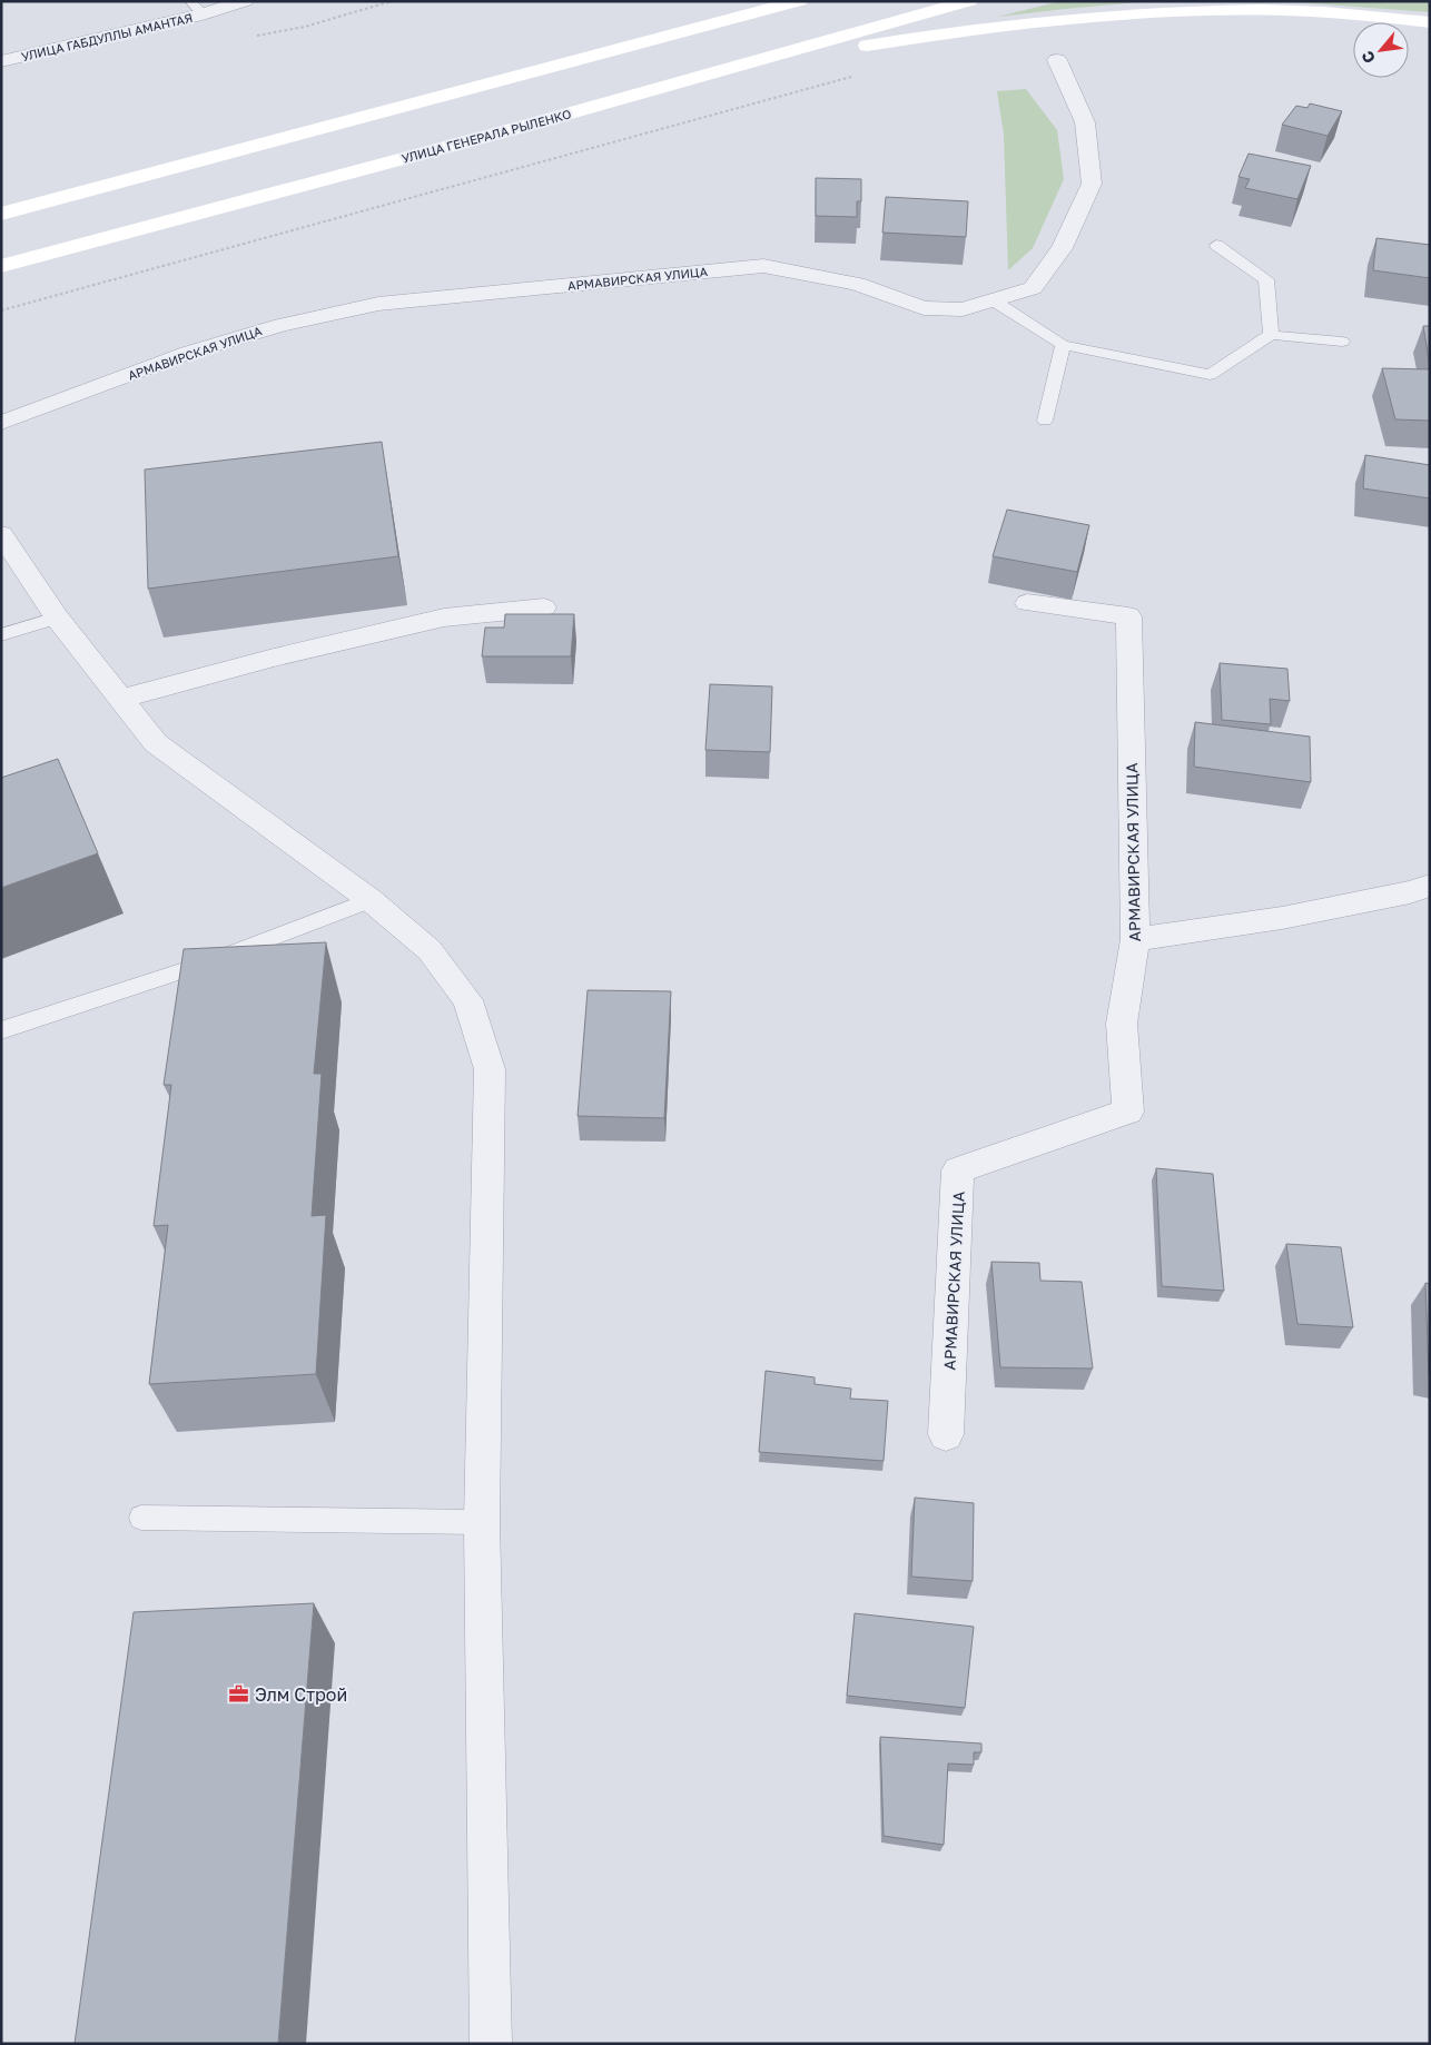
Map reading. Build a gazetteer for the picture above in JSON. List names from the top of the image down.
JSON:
{
  "streets": {
    "main road": ["УЛИЦА ГЕНЕРАЛА РЫЛЕНКО"],
    "street": ["УЛИЦА ГАБДУЛЛЫ АМАНТАЯ", "АРМАВИРСКАЯ УЛИЦА"]
  },
  "places": {
    "office": ["Элм Строй"]
  },
  "north": "bottom left"
}
